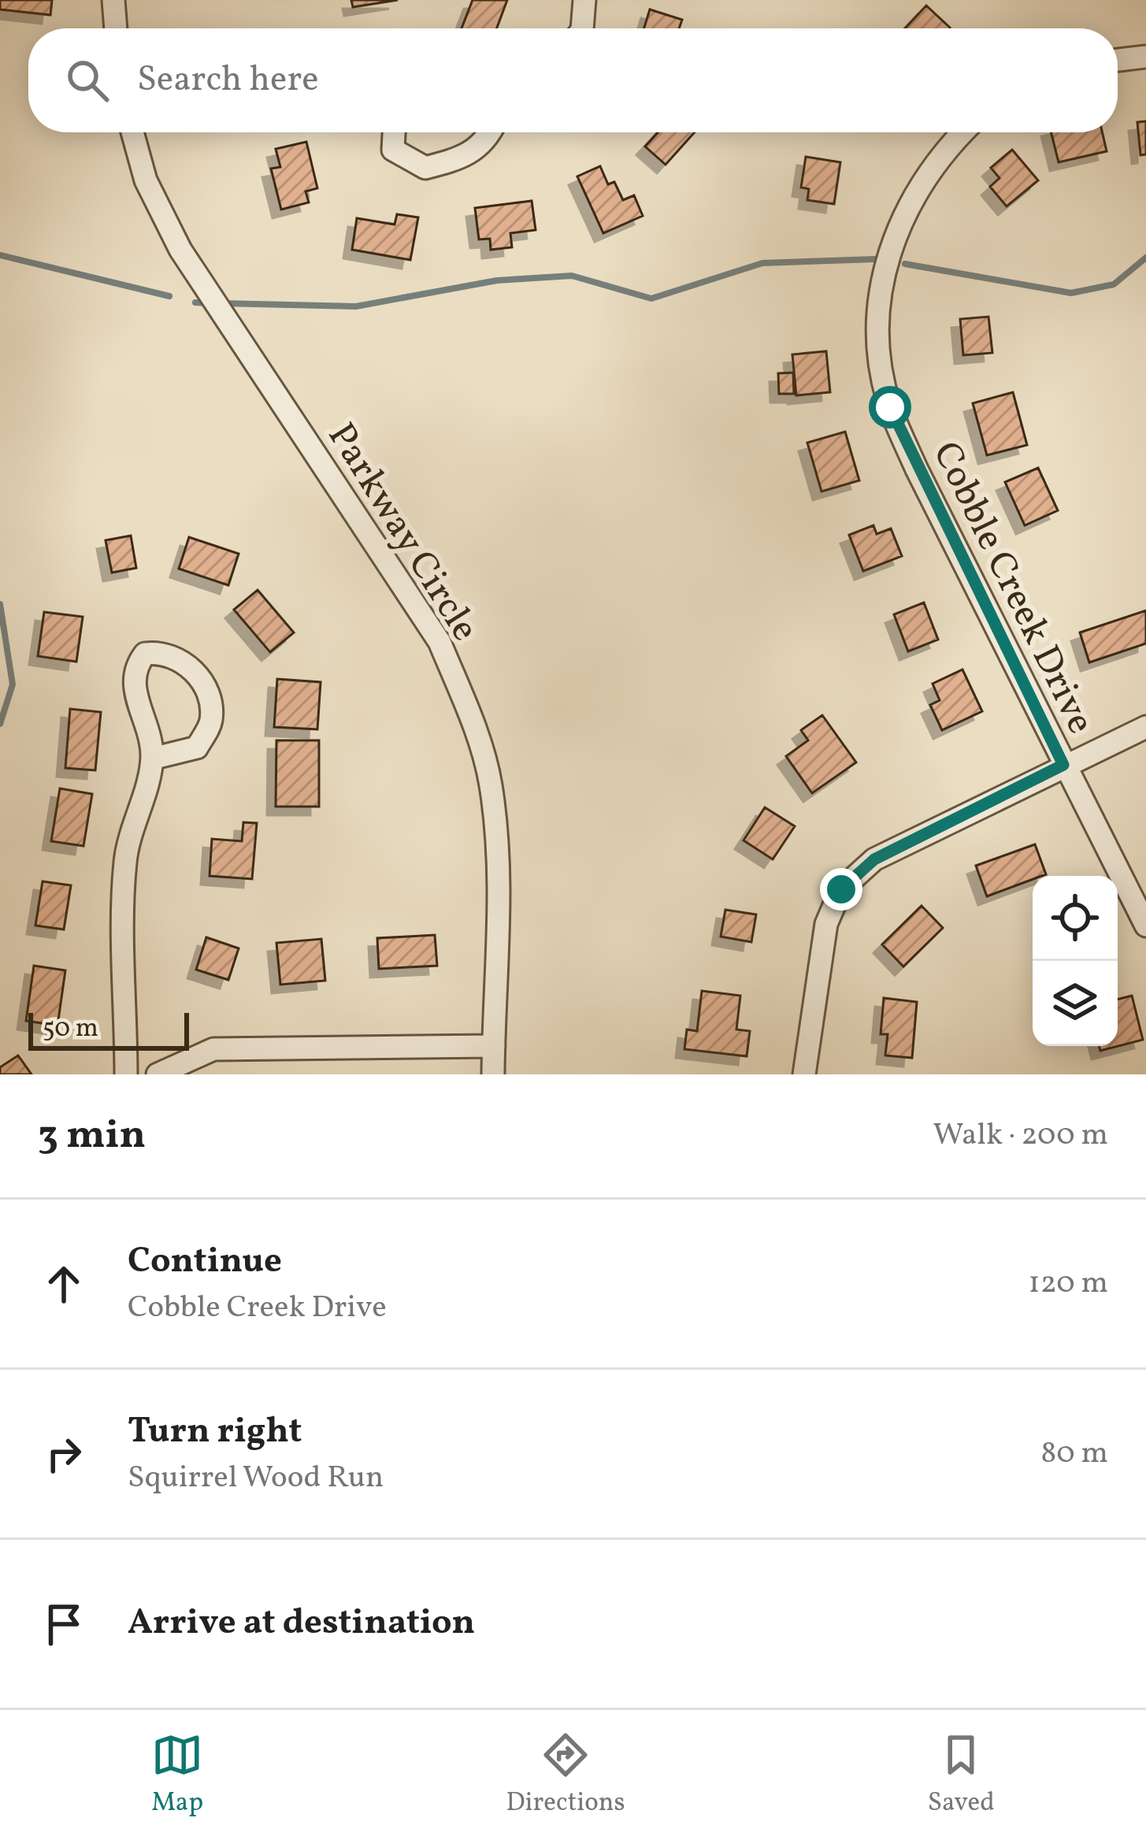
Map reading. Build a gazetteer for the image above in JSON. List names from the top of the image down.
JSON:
{
  "streets": {
    "street": ["Parkway Circle", "Cobble Creek Drive"]
  },
  "scale_bar": "50 m",
  "page": {
    "search": "Search here",
    "scale": "50 m",
    "heading": ["3 min", "Walk · 200 m"],
    "list": [
      ["Continue", "Cobble Creek Drive", "120 m"],
      ["Turn right", "Squirrel Wood Run", "80 m"],
      "Arrive at destination"
    ],
    "nav": ["Map", "Directions", "Saved"]
  }
}
